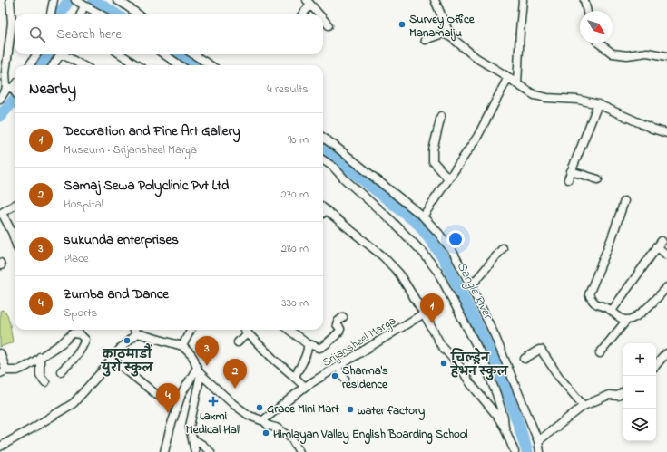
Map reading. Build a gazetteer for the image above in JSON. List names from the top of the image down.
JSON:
{
  "streets": {
    "street": ["Srijansheel Marga"]
  },
  "water": ["Sangle River"],
  "places": {
    "other": [
      "Survey Office Manamaiju",
      "काठमाडौं युरो स्कुल",
      "चिल्ड्रेन हेभन स्कुल",
      "Sharma's residence",
      "Grace Mini Mart",
      "water factory",
      "Himlayan Valley English Boarding School"
    ],
    "health": ["Laxmi Medical Hall"]
  },
  "north": "bottom right",
  "page": {
    "search": "Search here",
    "heading": ["Nearby", "4 results"],
    "list": [
      {
        "mark": "1",
        "name": "Decoration and Fine Art Gallery",
        "note": "Museum · Srijansheel Marga",
        "value": "90 m"
      },
      {
        "mark": "2",
        "name": "Samaj Sewa Polyclinic Pvt Ltd",
        "note": "Hospital",
        "value": "270 m"
      },
      {
        "mark": "3",
        "name": "sukunda enterprises",
        "note": "Place",
        "value": "280 m"
      },
      {
        "mark": "4",
        "name": "Zumba and Dance",
        "note": "Sports",
        "value": "330 m"
      }
    ],
    "pins": [
      "1",
      "3",
      "2",
      "4"
    ],
    "map_buttons": ["+", "−"]
  }
}
